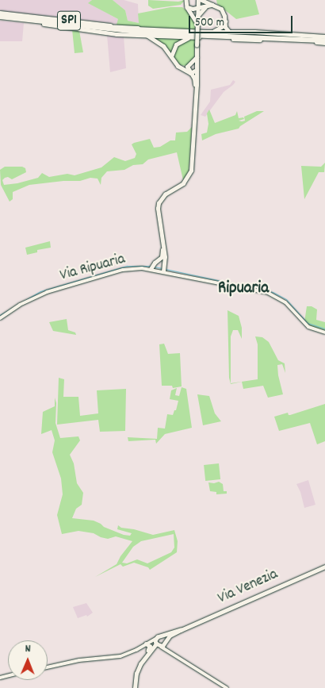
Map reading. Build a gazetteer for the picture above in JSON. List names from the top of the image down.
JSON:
{
  "streets": {
    "main road": ["SP1", "Via Venezia"],
    "street": ["Via Ripuaria"]
  },
  "districts": ["Ripuaria"],
  "scale_bar": "500 m",
  "north": "top"
}
